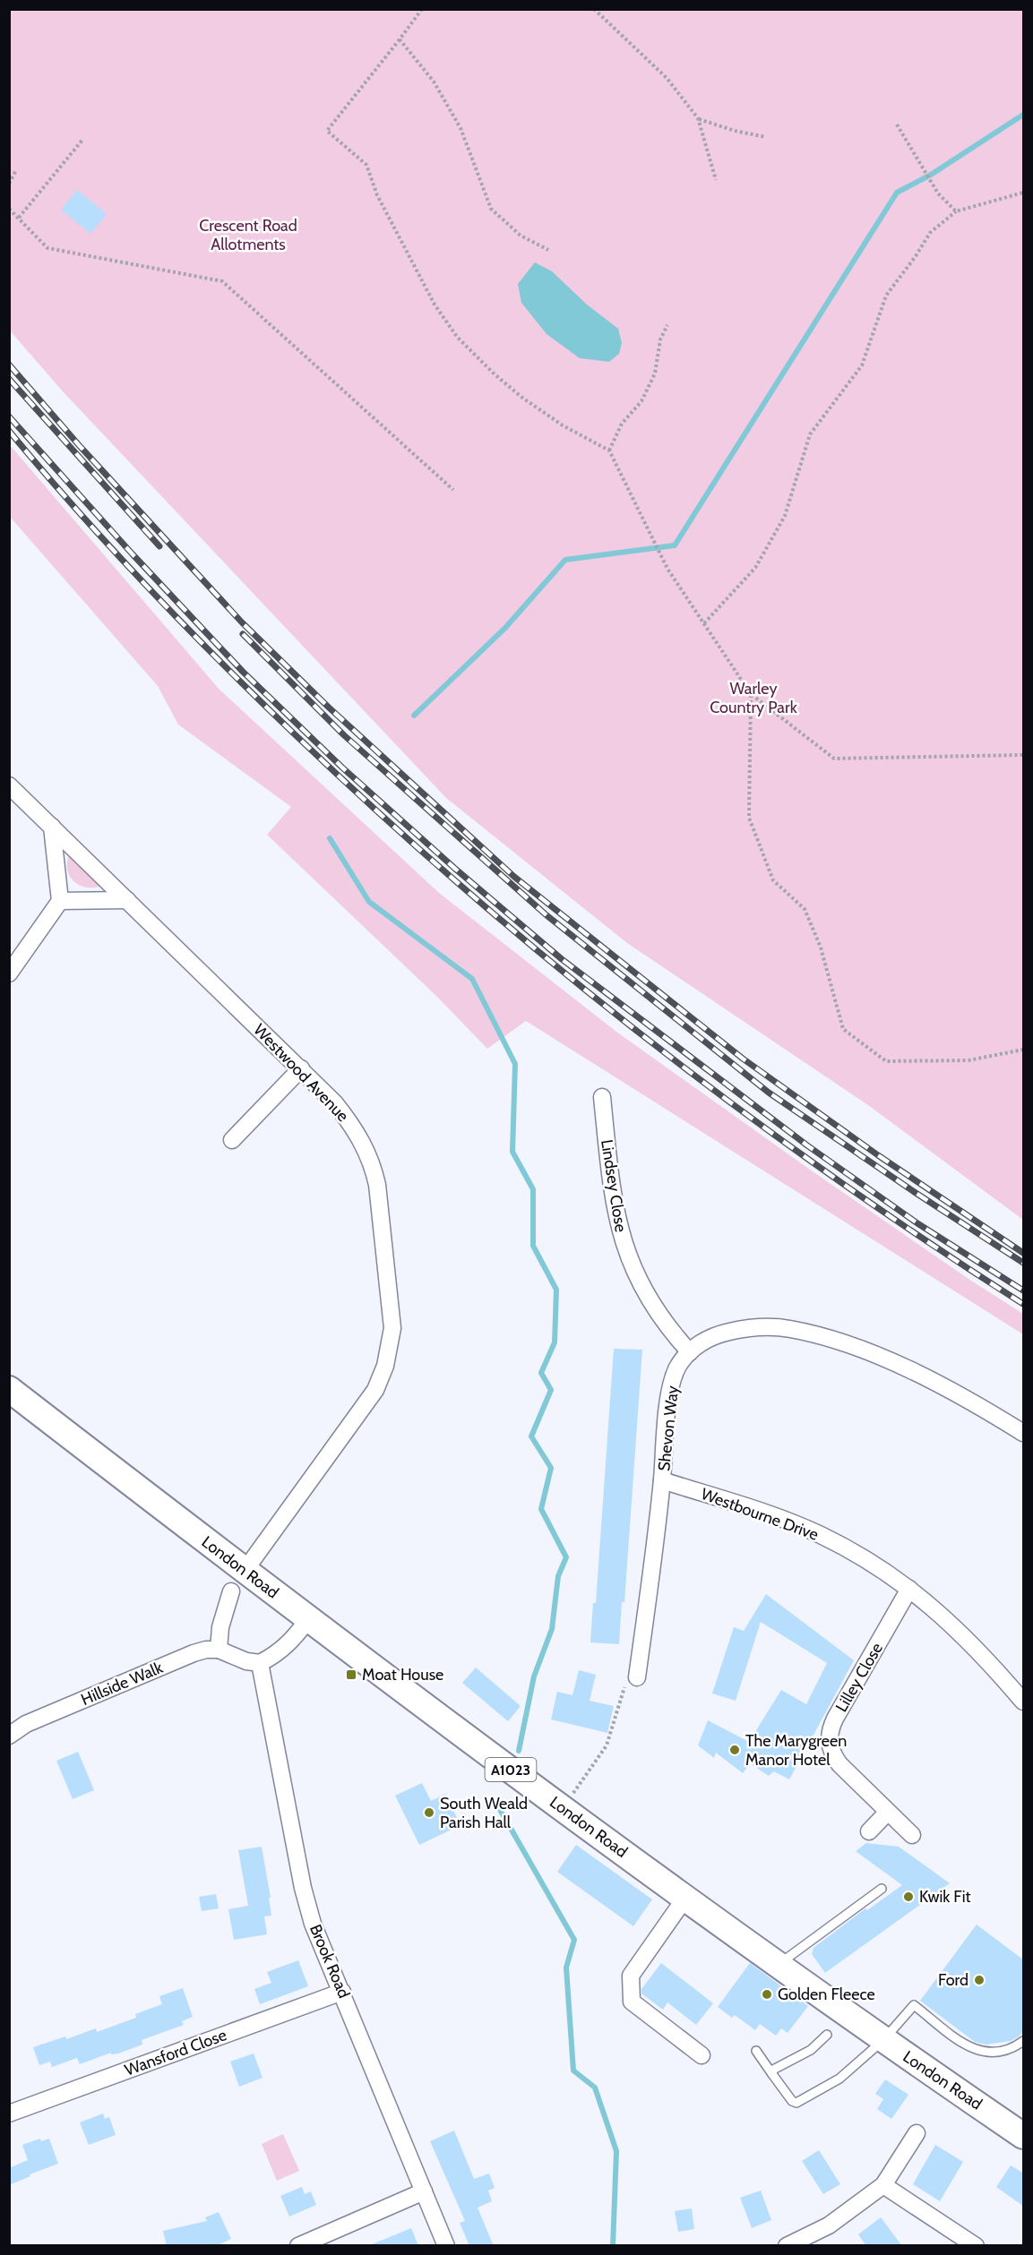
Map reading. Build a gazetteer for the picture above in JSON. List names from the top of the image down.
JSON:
{
  "streets": {
    "main road": ["London Road", "A1023"],
    "street": [
      "Westwood Avenue",
      "Lindsey Close",
      "Shevon Way",
      "Westbourne Drive",
      "Lilley Close",
      "Hillside Walk",
      "Brook Road",
      "Wansford Close"
    ]
  },
  "crossings": [
    ["Westwood Avenue", "London Road"],
    ["Lindsey Close", "Shevon Way"],
    ["Shevon Way", "Westbourne Drive"],
    ["Westbourne Drive", "Lilley Close"],
    ["Brook Road", "Wansford Close"]
  ],
  "parks": ["Crescent Road Allotments", "Warley Country Park"],
  "places": {
    "transit": ["Moat House"],
    "other": [
      "The Marygreen Manor Hotel",
      "South Weald Parish Hall",
      "Kwik Fit",
      "Ford",
      "Golden Fleece"
    ]
  }
}
